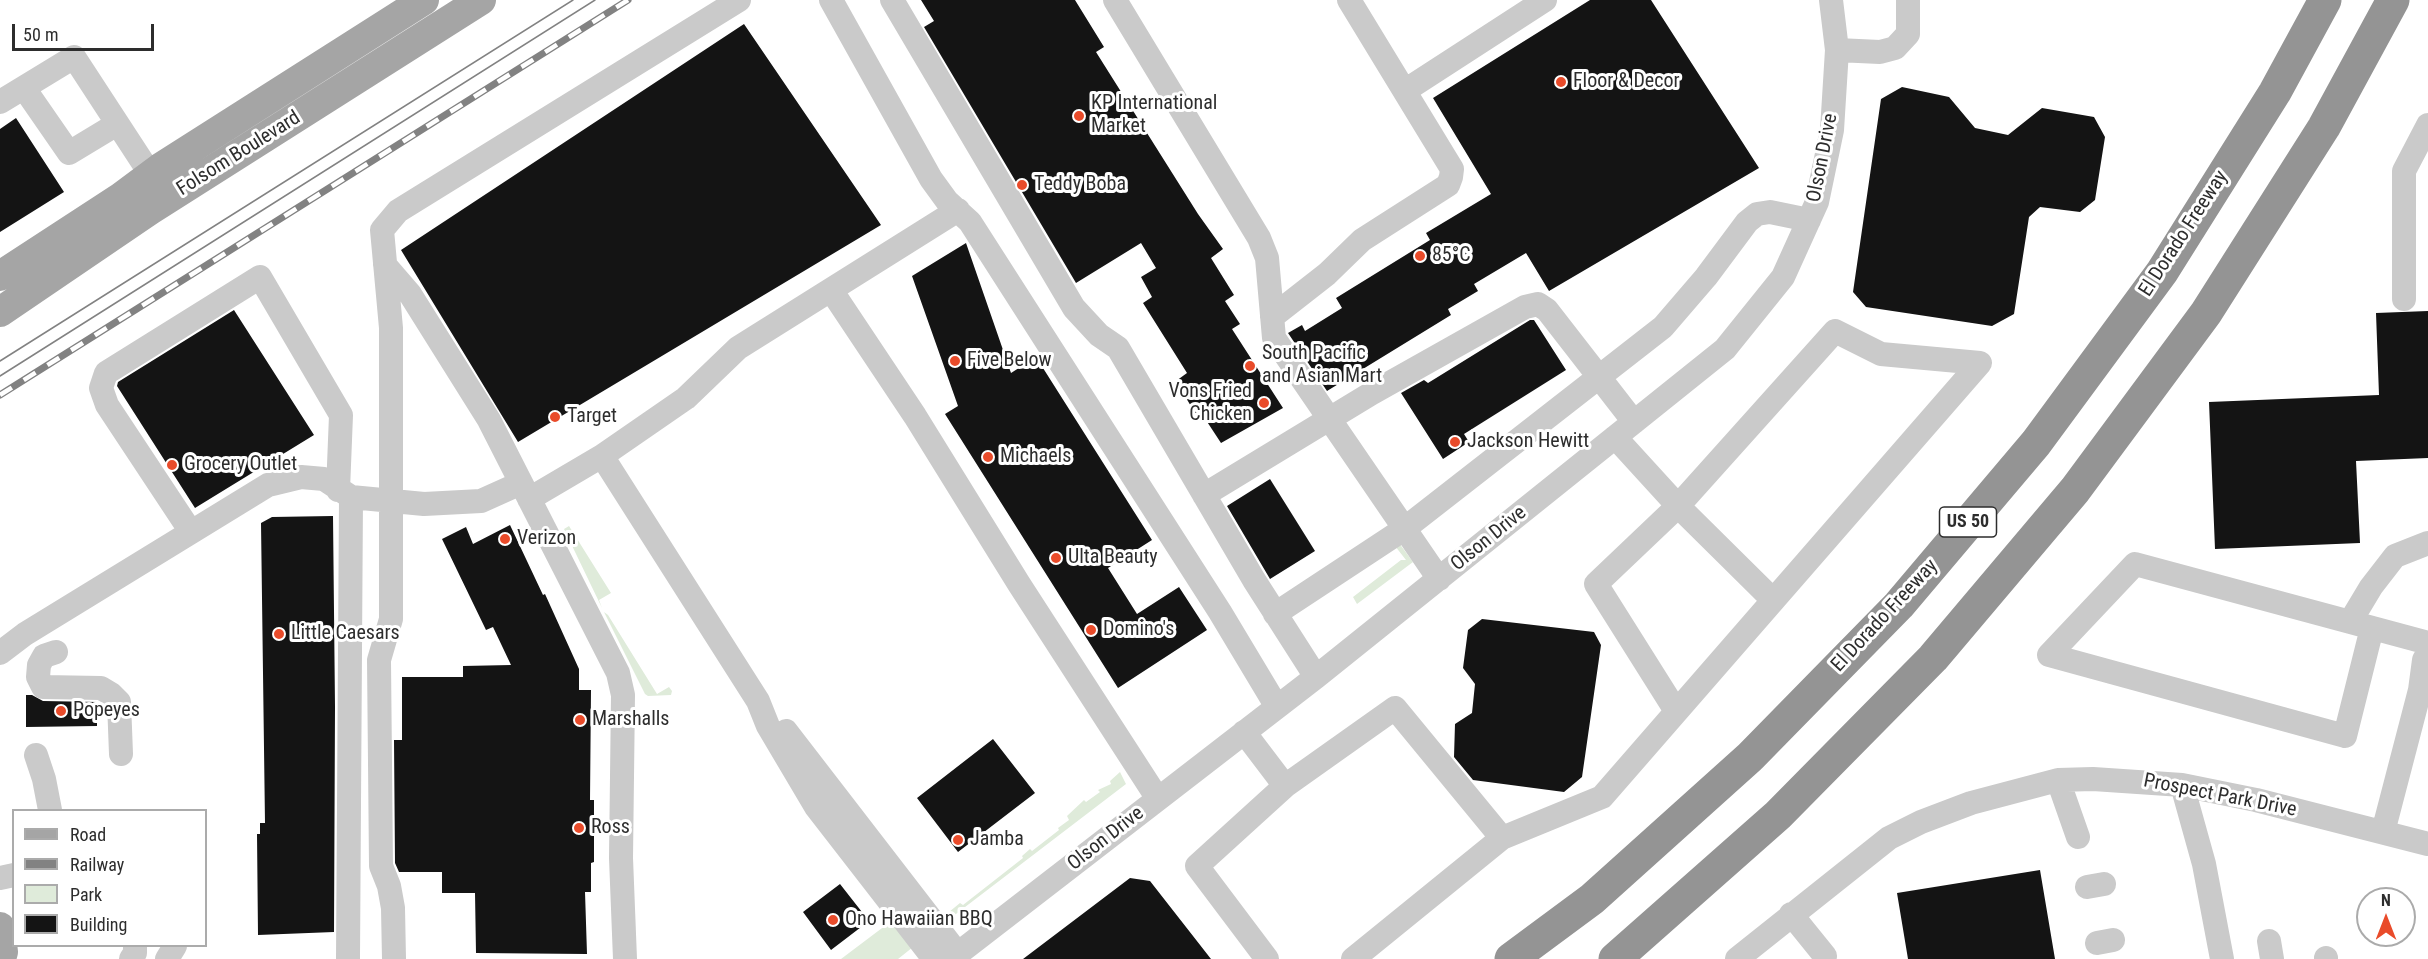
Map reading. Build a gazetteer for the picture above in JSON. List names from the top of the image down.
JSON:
{
  "streets": {
    "highway": ["El Dorado Freeway", "US 50"],
    "main road": ["Folsom Boulevard"],
    "street": ["Olson Drive", "Prospect Park Drive"]
  },
  "places": [
    "Floor & Decor",
    "KP International Market",
    "Teddy Boba",
    "85°C",
    "Five Below",
    "South Pacific and Asian Mart",
    "Vons Fried Chicken",
    "Target",
    "Jackson Hewitt",
    "Michaels",
    "Grocery Outlet",
    "Verizon",
    "Ulta Beauty",
    "Domino's",
    "Little Caesars",
    "Popeyes",
    "Marshalls",
    "Ross",
    "Jamba",
    "Ono Hawaiian BBQ"
  ],
  "legend": [
    "Road",
    "Railway",
    "Park",
    "Building"
  ],
  "scale_bar": "50 m",
  "north": "top"
}
